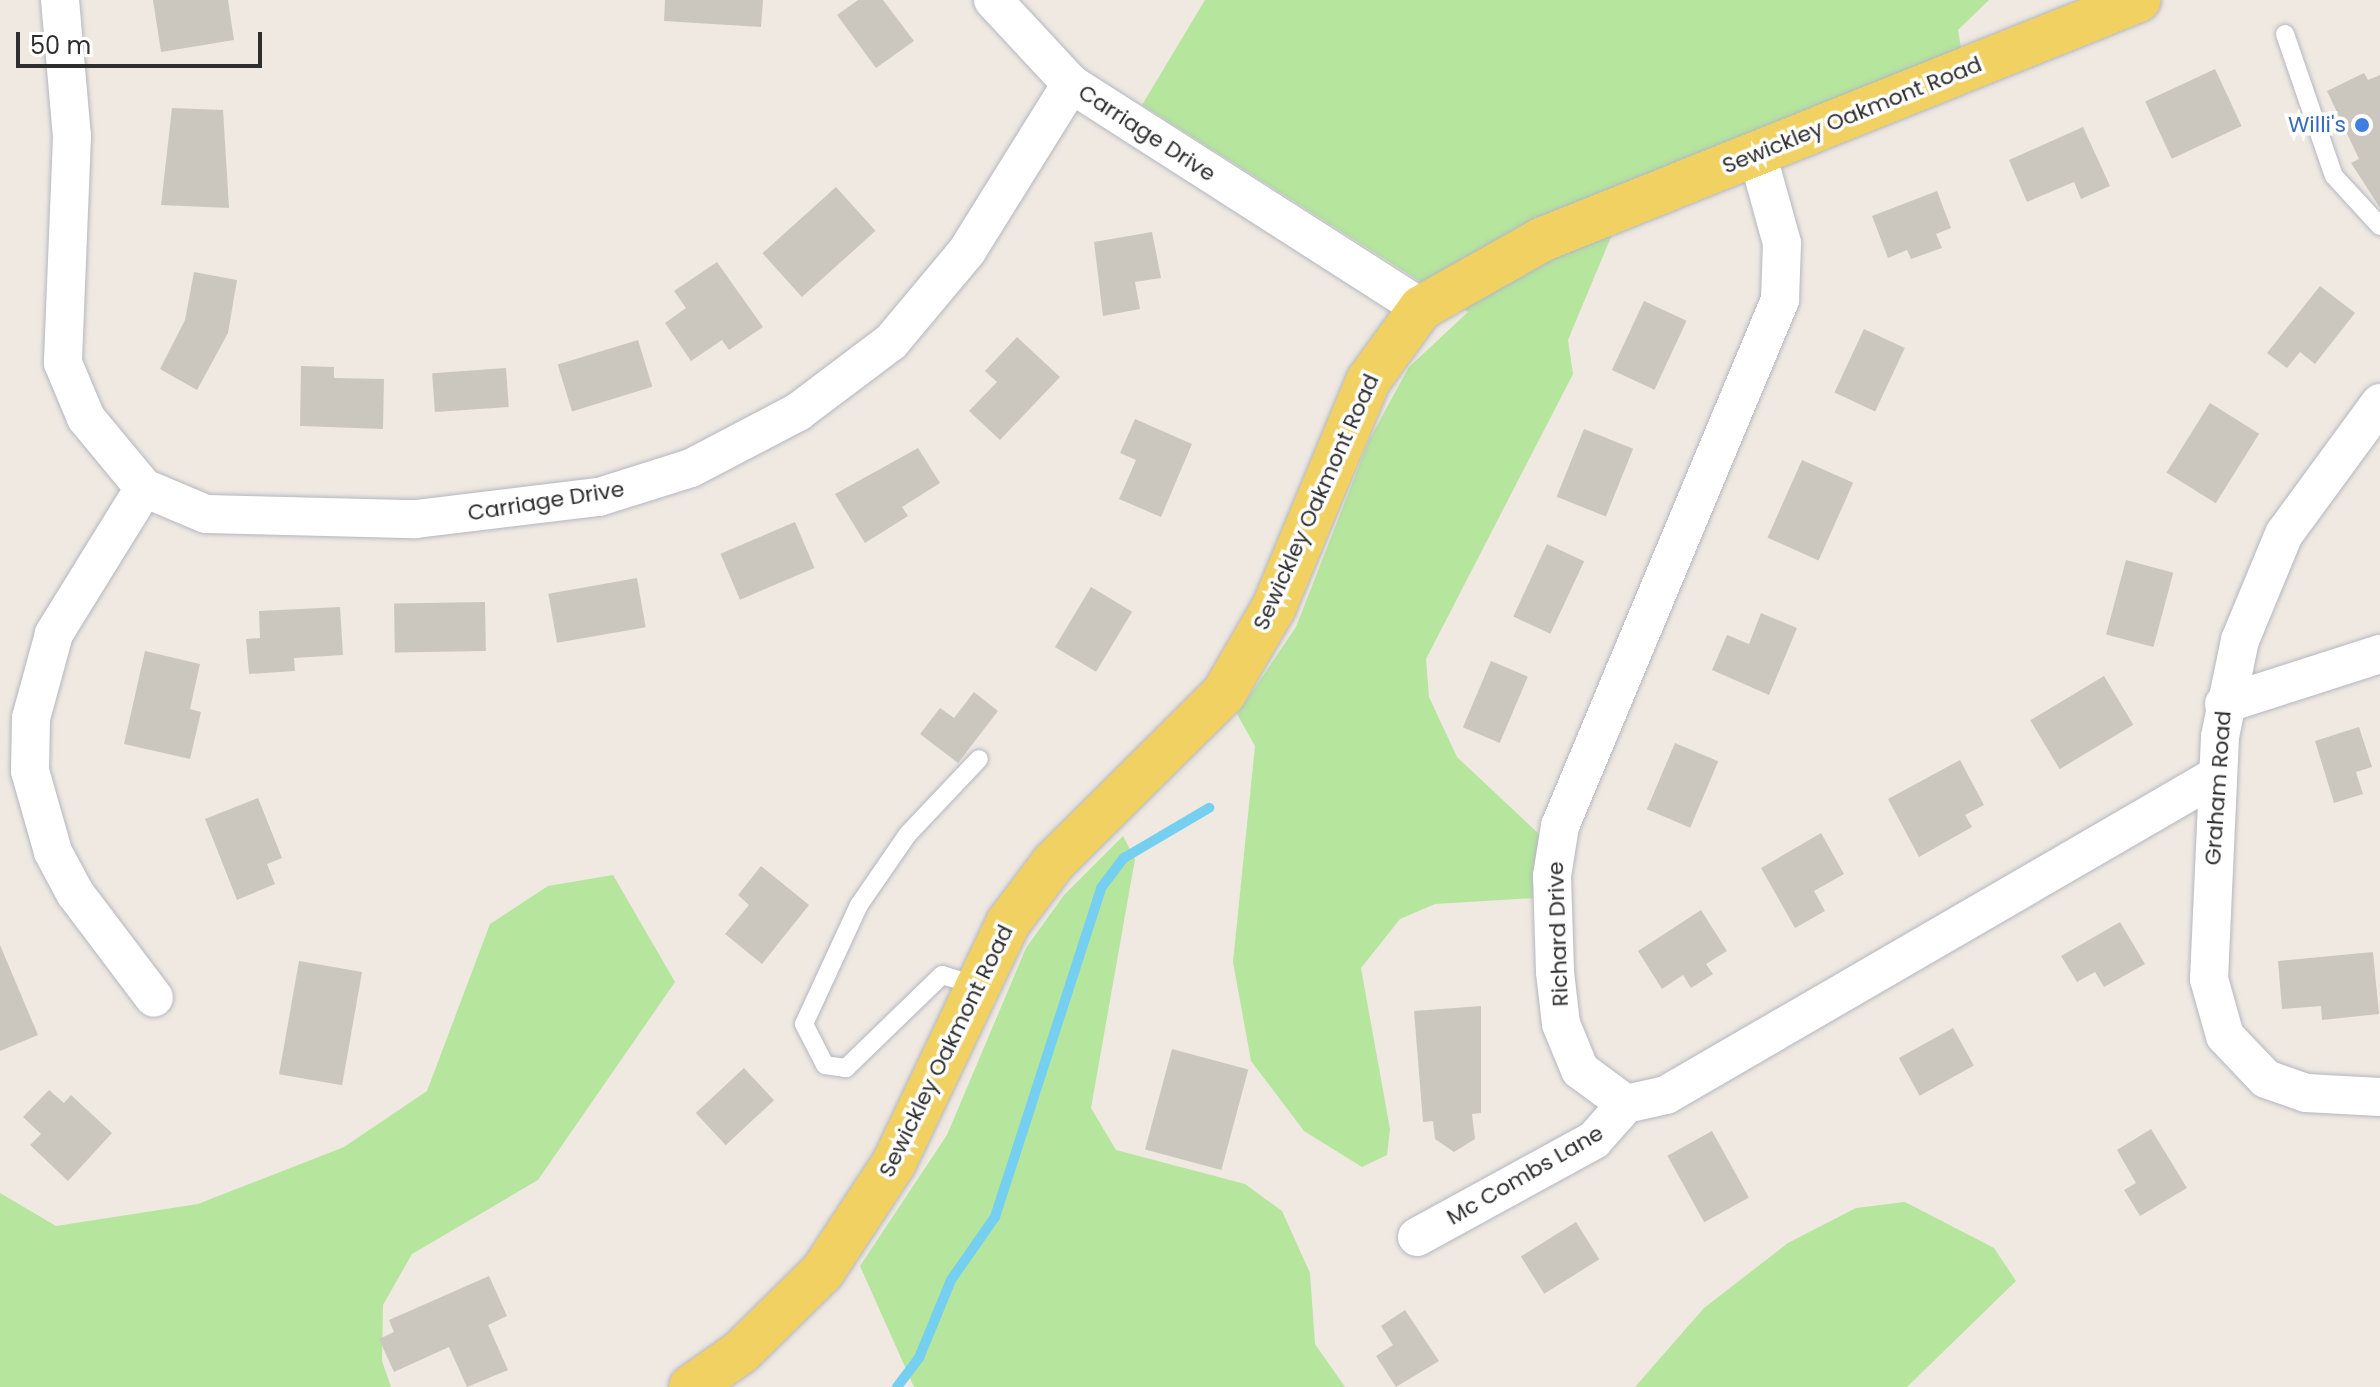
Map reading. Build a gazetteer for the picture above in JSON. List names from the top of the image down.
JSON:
{
  "streets": {
    "main road": ["Sewickley Oakmont Road"],
    "street": [
      "Carriage Drive",
      "Graham Road",
      "Richard Drive",
      "Mc Combs Lane"
    ]
  },
  "crossings": [
    ["Sewickley Oakmont Road", "Carriage Drive"],
    ["Sewickley Oakmont Road", "Richard Drive"],
    ["Richard Drive", "Mc Combs Lane"]
  ],
  "places": ["Willi's"],
  "scale_bar": "50 m"
}
